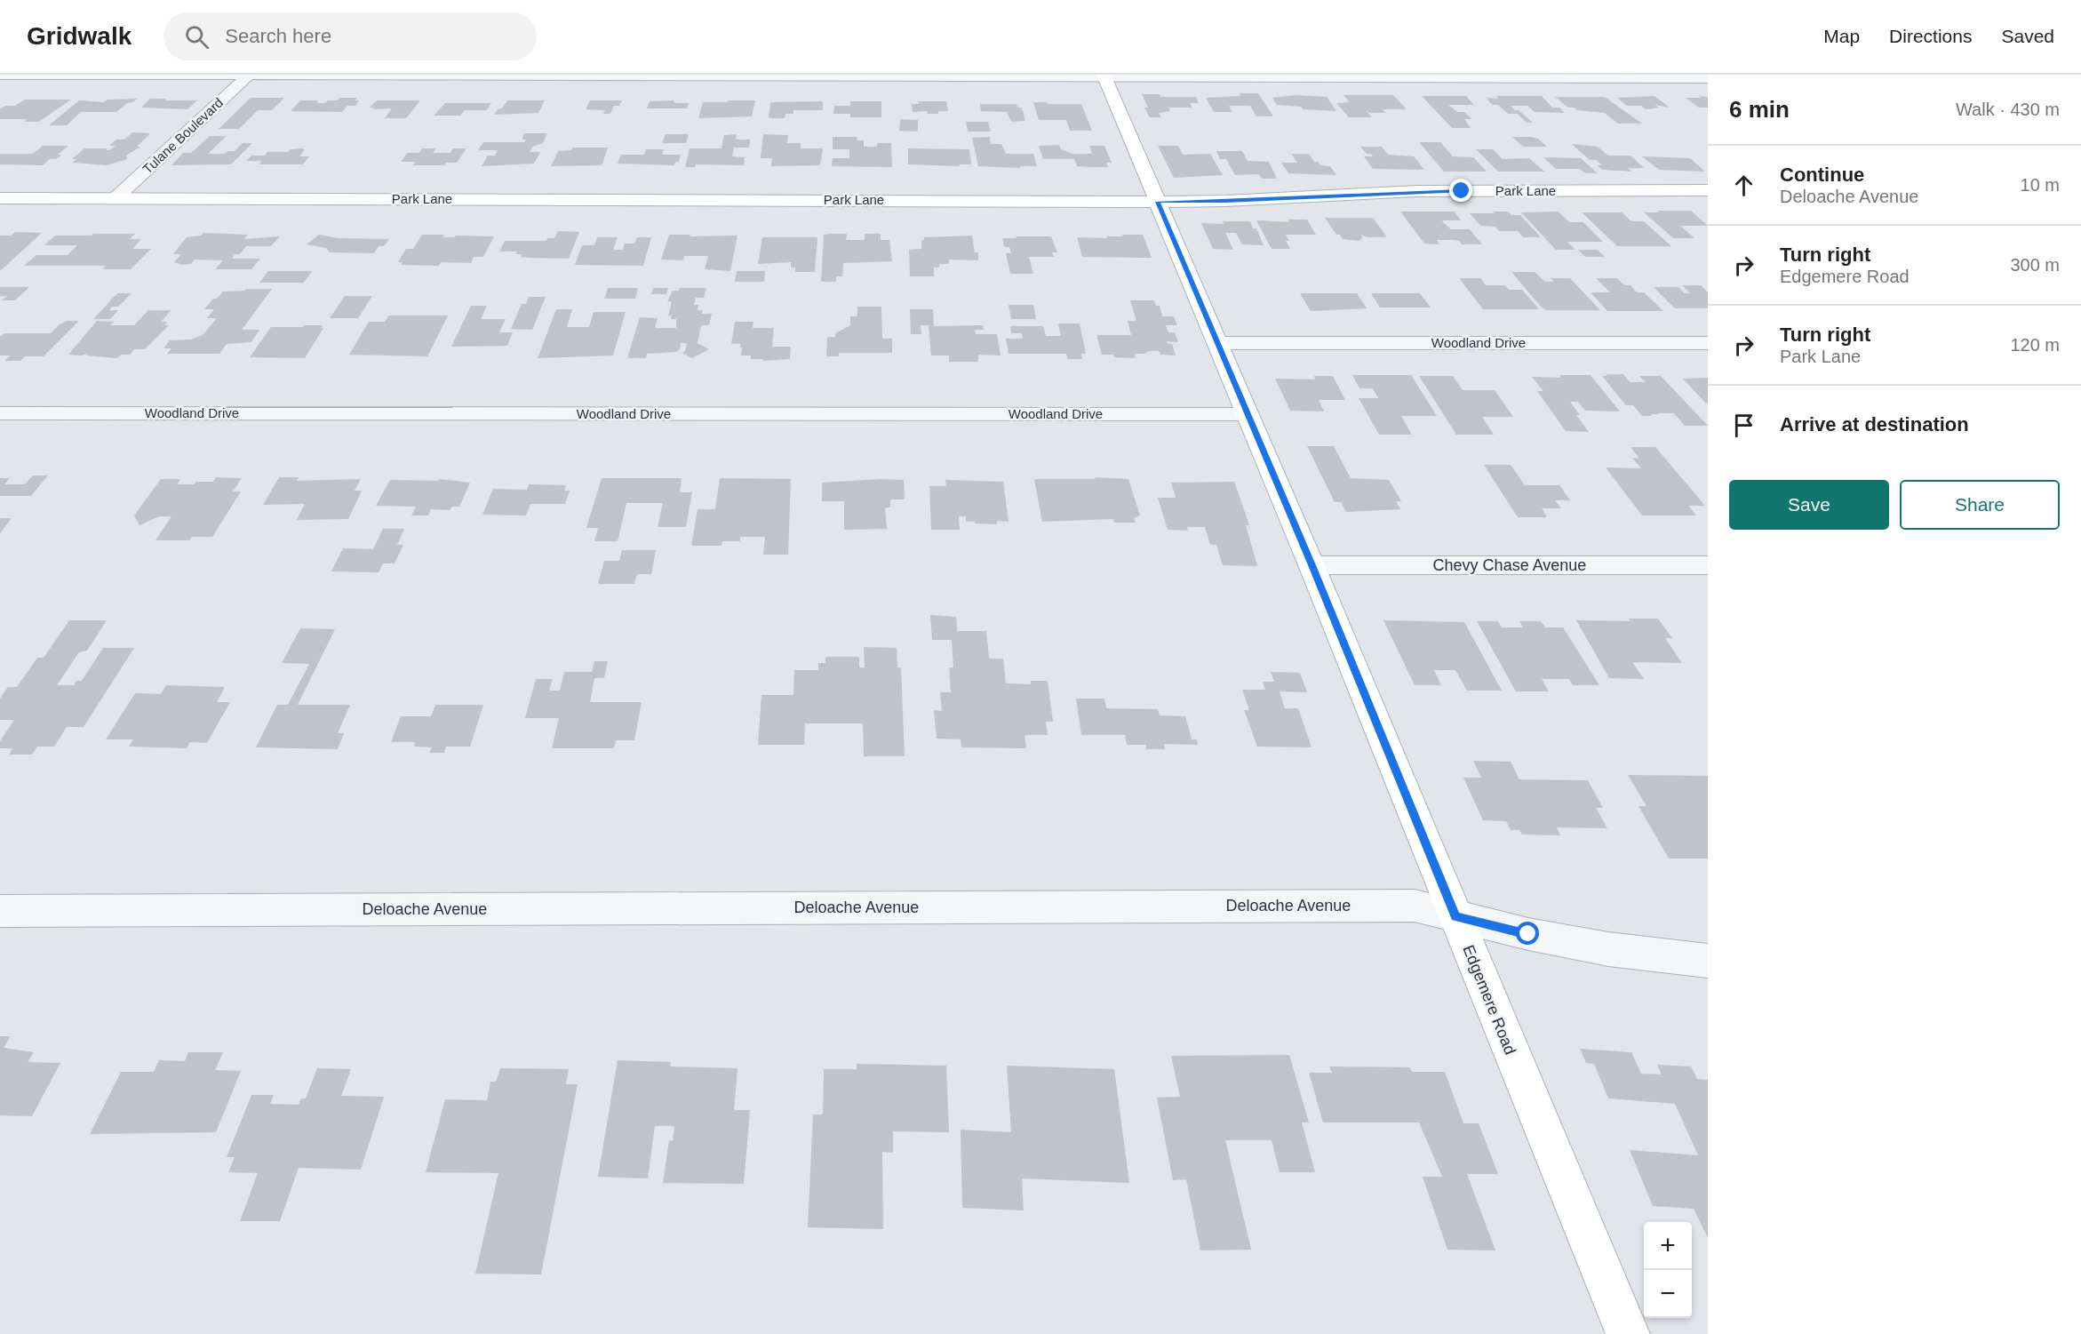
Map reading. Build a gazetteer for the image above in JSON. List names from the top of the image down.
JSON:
{
  "streets": {
    "street": [
      "Tulane Boulevard",
      "Park Lane",
      "Woodland Drive",
      "Chevy Chase Avenue",
      "Deloache Avenue",
      "Edgemere Road"
    ]
  },
  "crossings": [
    ["Tulane Boulevard", "Park Lane"],
    ["Park Lane", "Edgemere Road"],
    ["Woodland Drive", "Edgemere Road"],
    ["Chevy Chase Avenue", "Edgemere Road"],
    ["Deloache Avenue", "Edgemere Road"]
  ],
  "page": {
    "header": "Gridwalk",
    "search": "Search here",
    "nav": ["Map", "Directions", "Saved"],
    "heading": ["6 min", "Walk · 430 m"],
    "list": [
      ["Continue", "Deloache Avenue", "10 m"],
      ["Turn right", "Edgemere Road", "300 m"],
      ["Turn right", "Park Lane", "120 m"],
      "Arrive at destination"
    ],
    "buttons": ["Save", "Share"],
    "map_buttons": ["+", "−"]
  }
}
